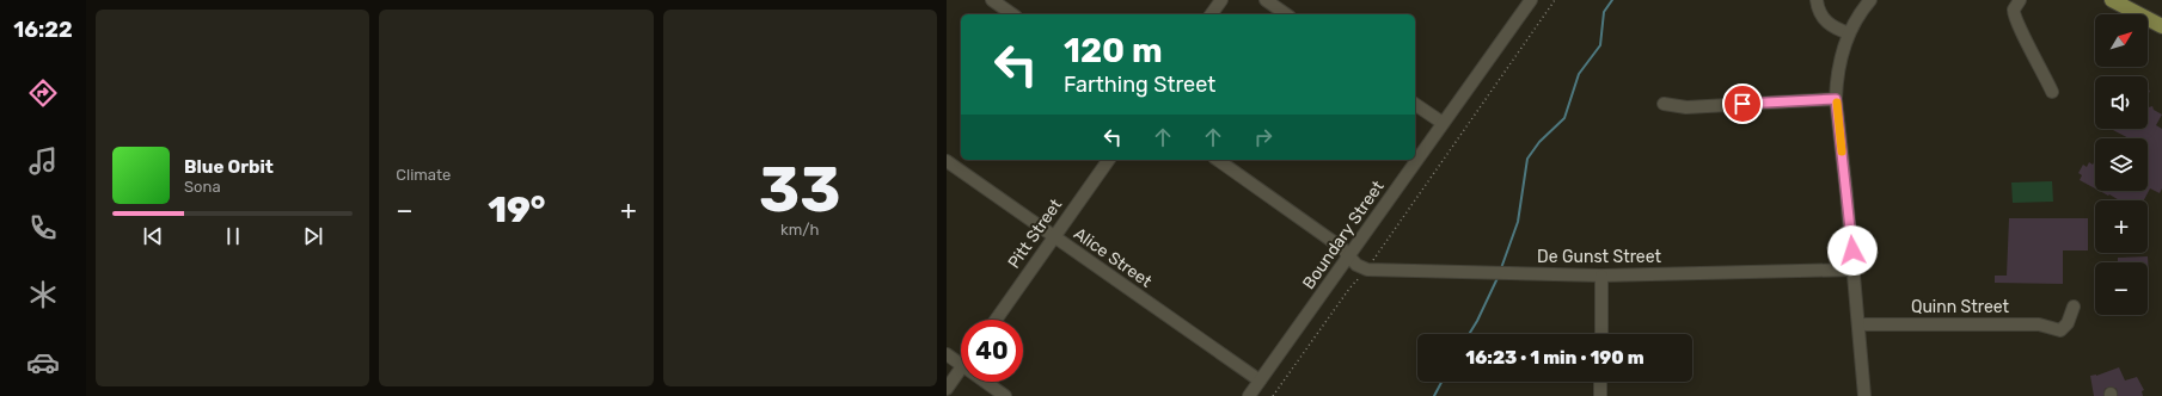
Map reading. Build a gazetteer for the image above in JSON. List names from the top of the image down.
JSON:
{
  "streets": {
    "street": [
      "Pitt Street",
      "Boundary Street",
      "De Gunst Street",
      "Alice Street",
      "Quinn Street"
    ]
  },
  "crossings": [
    ["Pitt Street", "Alice Street"],
    ["Boundary Street", "De Gunst Street"],
    ["Boundary Street", "Alice Street"]
  ],
  "north": "top right",
  "page": {
    "tabs": "16:22",
    "tile": [
      "Climate",
      ["33", "km/h"]
    ],
    "map_buttons": ["+", "−"],
    "turn": ["120 m", "Farthing Street"],
    "song": ["Blue Orbit", "Sona"],
    "heat": ["−", "19°", "+"],
    "limit": "40",
    "trip": "16:23 · 1 min · 190 m"
  }
}
